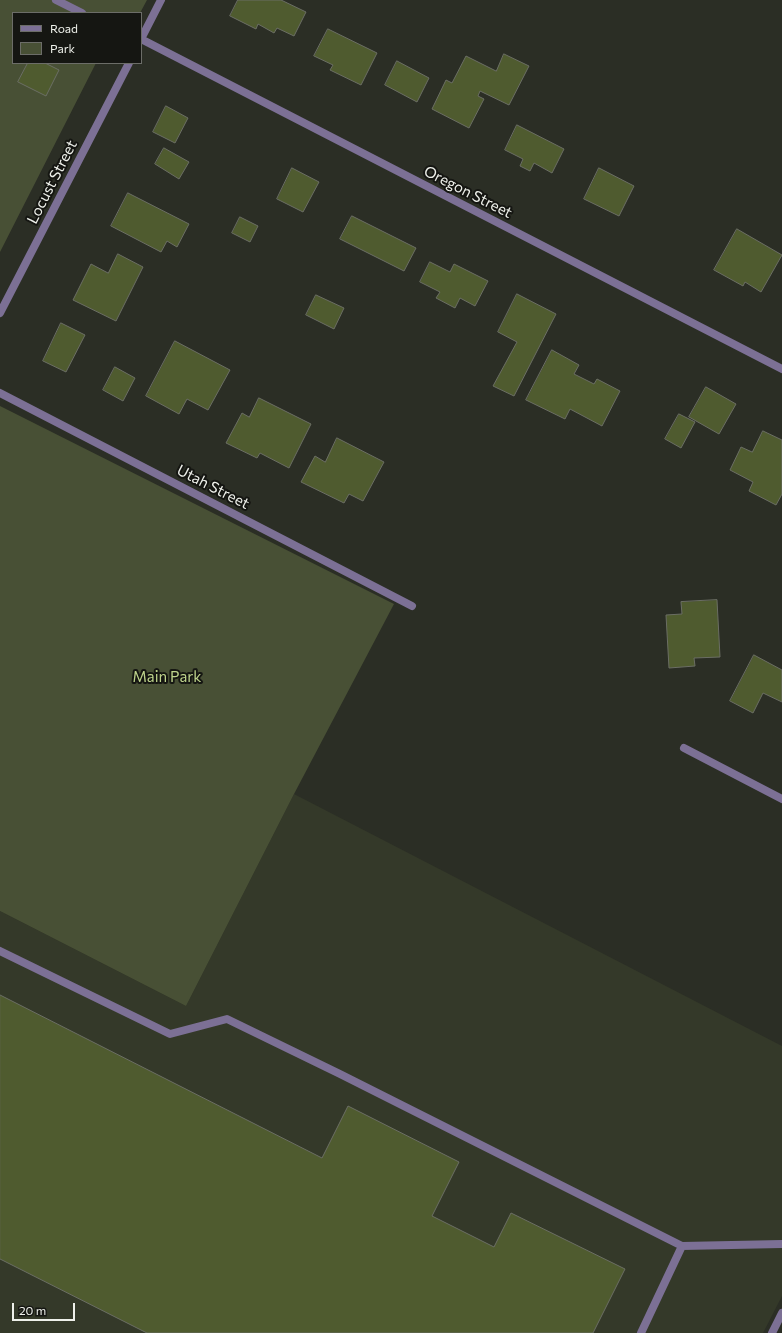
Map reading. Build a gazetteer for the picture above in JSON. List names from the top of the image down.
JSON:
{
  "streets": {
    "street": ["Locust Street", "Oregon Street", "Utah Street"]
  },
  "parks": ["Main Park"],
  "legend": ["Road", "Park"],
  "scale_bar": "20 m"
}
